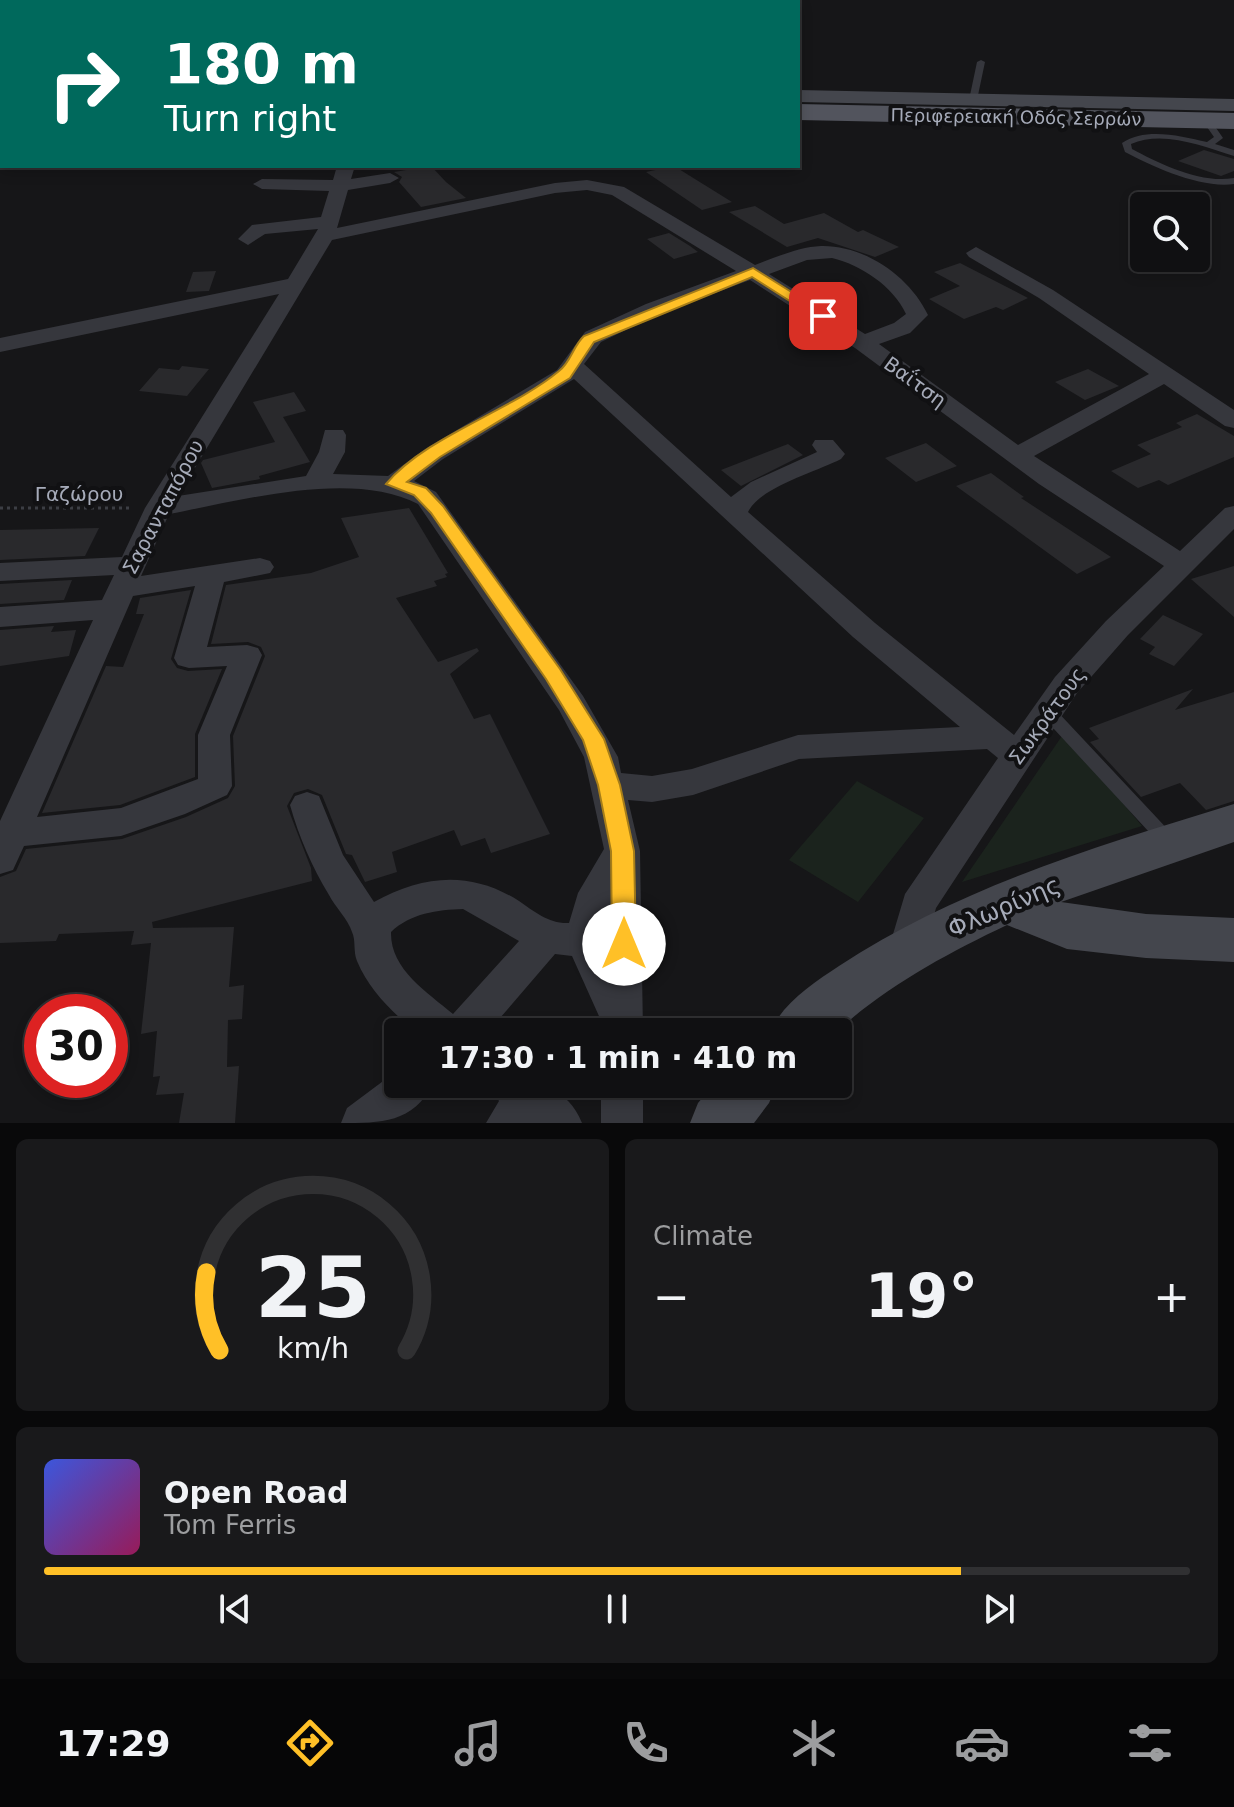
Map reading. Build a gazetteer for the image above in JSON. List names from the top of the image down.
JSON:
{
  "streets": {
    "main road": ["Περιφερειακή Οδός Σερρών"],
    "street": [
      "Βαΐτση",
      "Σαρανταπόρου",
      "Σωκράτους",
      "Φλωρίνης"
    ],
    "path": ["Γαζώρου"]
  },
  "crossings": [
    ["Βαΐτση", "Σαρανταπόρου"],
    ["Βαΐτση", "Σωκράτους"],
    ["Γαζώρου", "Σαρανταπόρου"],
    ["Σωκράτους", "Φλωρίνης"]
  ],
  "page": {
    "turn": ["180 m", "Turn right"],
    "limit": "30",
    "trip": "17:30 · 1 min · 410 m",
    "tile": "Climate",
    "heat": ["−", "19°", "+"],
    "song": ["Open Road", "Tom Ferris"],
    "tabs": "17:29",
    "gauge": ["25", "km/h"]
  }
}
